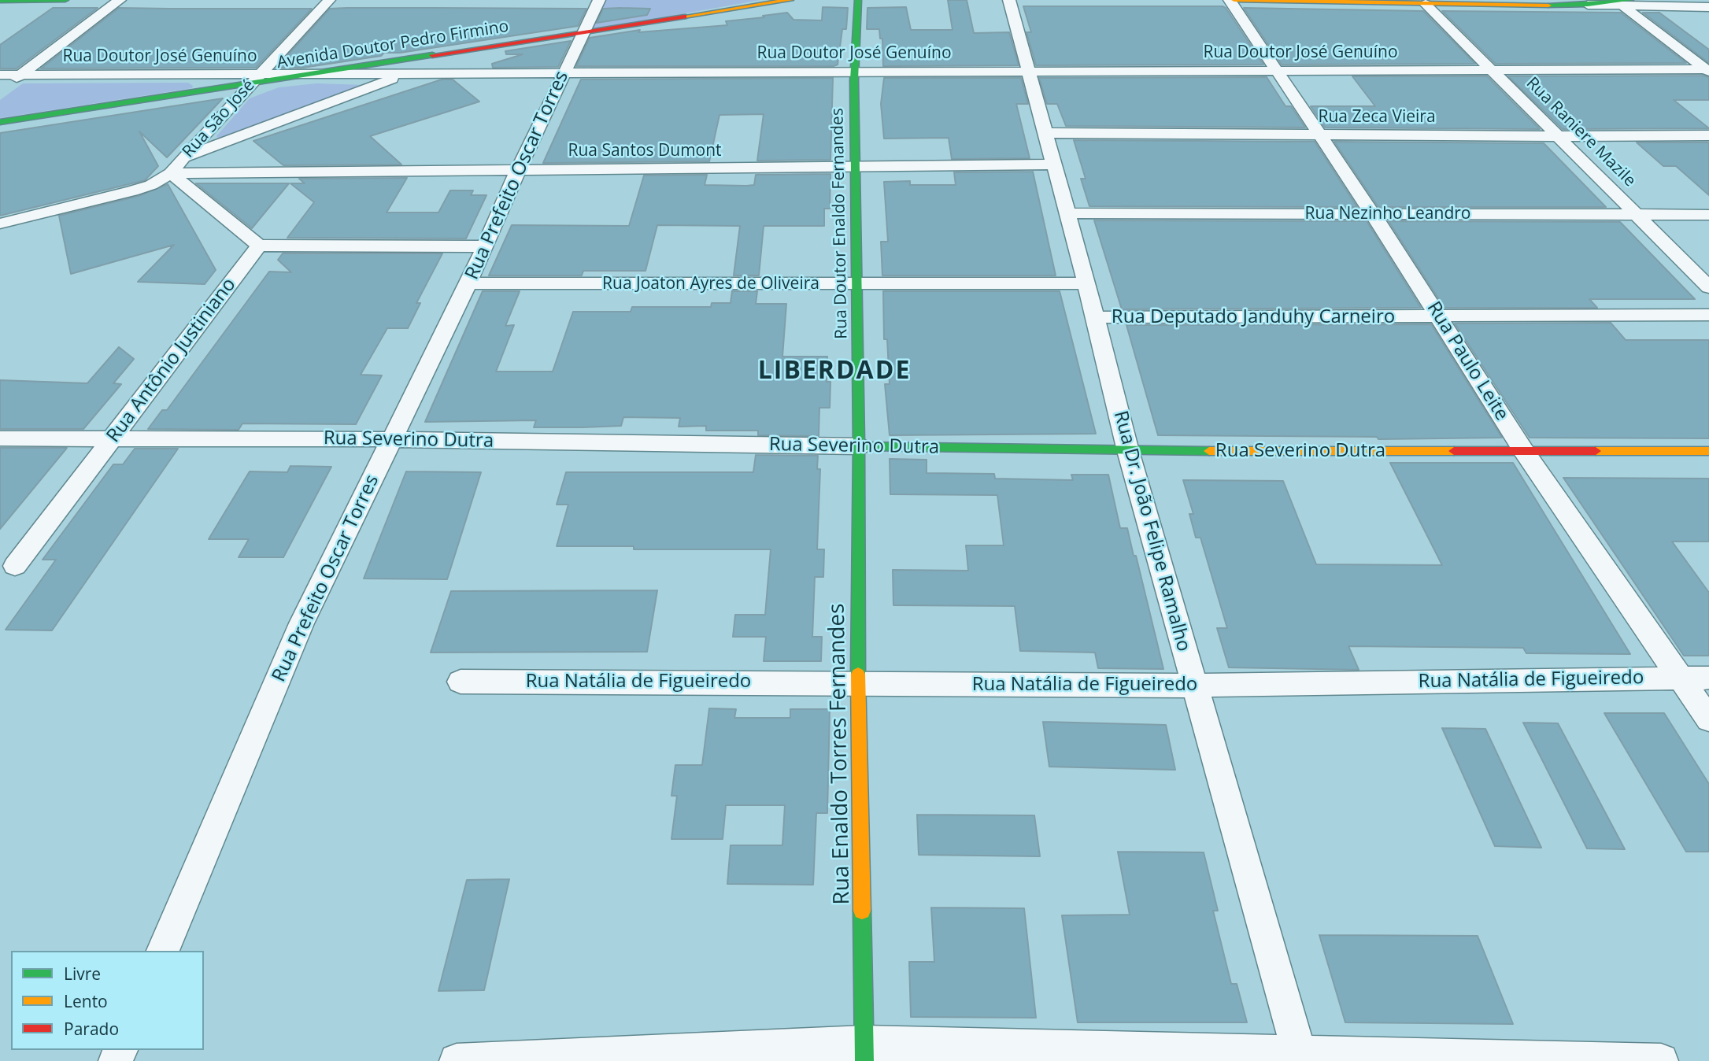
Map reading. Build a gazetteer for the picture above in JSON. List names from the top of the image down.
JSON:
{
  "streets": {
    "main road": [
      "Avenida Doutor Pedro Firmino",
      "Rua Doutor Enaldo Fernandes",
      "Rua Severino Dutra",
      "Rua Enaldo Torres Fernandes"
    ],
    "street": [
      "Rua Doutor José Genuíno",
      "Rua Zeca Vieira",
      "Rua São José",
      "Rua Raniere Mazile",
      "Rua Santos Dumont",
      "Rua Prefeito Oscar Torres",
      "Rua Nezinho Leandro",
      "Rua Joaton Ayres de Oliveira",
      "Rua Deputado Janduhy Carneiro",
      "Rua Antônio Justiniano",
      "Rua Paulo Leite",
      "Rua Dr. João Felipe Ramalho",
      "Rua Natália de Figueiredo"
    ]
  },
  "crossings": [
    ["Avenida Doutor Pedro Firmino", "Rua Doutor José Genuíno"],
    ["Avenida Doutor Pedro Firmino", "Rua Prefeito Oscar Torres"],
    ["Rua Doutor José Genuíno", "Rua São José"],
    ["Rua Doutor José Genuíno", "Rua Raniere Mazile"],
    ["Rua Doutor José Genuíno", "Rua Prefeito Oscar Torres"],
    ["Rua Doutor José Genuíno", "Rua Doutor Enaldo Fernandes"],
    ["Rua Doutor José Genuíno", "Rua Paulo Leite"],
    ["Rua Doutor José Genuíno", "Rua Dr. João Felipe Ramalho"],
    ["Rua Zeca Vieira", "Rua Raniere Mazile"],
    ["Rua Zeca Vieira", "Rua Paulo Leite"],
    ["Rua Zeca Vieira", "Rua Dr. João Felipe Ramalho"],
    ["Rua São José", "Rua Santos Dumont"],
    ["Rua Raniere Mazile", "Rua Nezinho Leandro"],
    ["Rua Santos Dumont", "Rua Prefeito Oscar Torres"],
    ["Rua Santos Dumont", "Rua Doutor Enaldo Fernandes"],
    ["Rua Santos Dumont", "Rua Dr. João Felipe Ramalho"],
    ["Rua Prefeito Oscar Torres", "Rua Joaton Ayres de Oliveira"],
    ["Rua Prefeito Oscar Torres", "Rua Severino Dutra"],
    ["Rua Nezinho Leandro", "Rua Paulo Leite"],
    ["Rua Nezinho Leandro", "Rua Dr. João Felipe Ramalho"],
    ["Rua Doutor Enaldo Fernandes", "Rua Joaton Ayres de Oliveira"],
    ["Rua Doutor Enaldo Fernandes", "Rua Severino Dutra"],
    ["Rua Doutor Enaldo Fernandes", "Rua Enaldo Torres Fernandes"],
    ["Rua Joaton Ayres de Oliveira", "Rua Dr. João Felipe Ramalho"],
    ["Rua Deputado Janduhy Carneiro", "Rua Paulo Leite"],
    ["Rua Deputado Janduhy Carneiro", "Rua Dr. João Felipe Ramalho"],
    ["Rua Antônio Justiniano", "Rua Severino Dutra"],
    ["Rua Paulo Leite", "Rua Severino Dutra"],
    ["Rua Paulo Leite", "Rua Natália de Figueiredo"],
    ["Rua Severino Dutra", "Rua Dr. João Felipe Ramalho"],
    ["Rua Severino Dutra", "Rua Enaldo Torres Fernandes"],
    ["Rua Dr. João Felipe Ramalho", "Rua Natália de Figueiredo"],
    ["Rua Natália de Figueiredo", "Rua Enaldo Torres Fernandes"]
  ],
  "districts": ["LIBERDADE"],
  "legend": ["Livre", "Lento", "Parado"]
}
